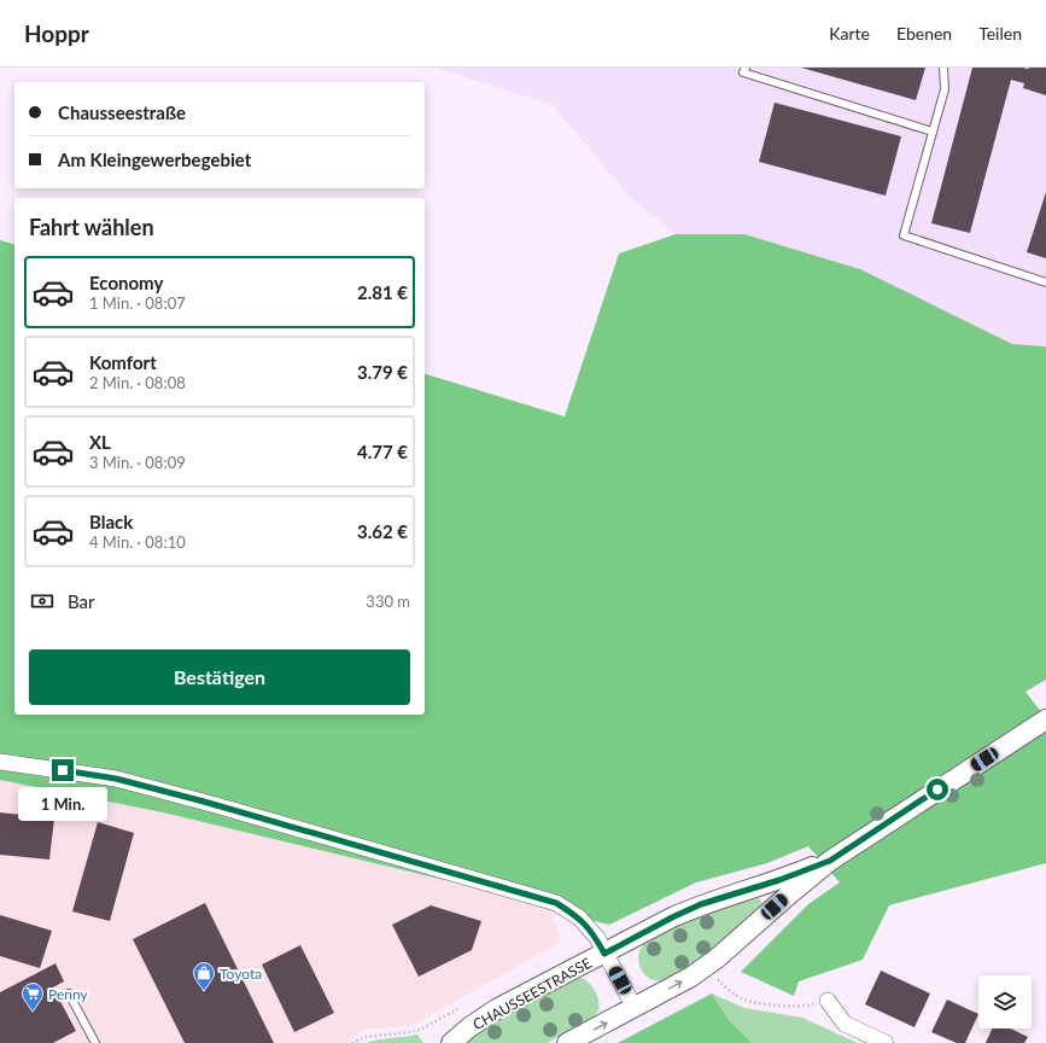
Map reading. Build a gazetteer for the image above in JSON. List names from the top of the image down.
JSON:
{
  "streets": {
    "street": ["CHAUSSEESTRASSE"]
  },
  "places": {
    "shop": ["Toyota"],
    "supermarket": ["Penny"]
  },
  "page": {
    "header": "Hoppr",
    "nav": ["Karte", "Ebenen", "Teilen"],
    "banner": ["Chausseestraße", "Am Kleingewerbegebiet"],
    "heading": "Fahrt wählen",
    "list": [
      {
        "name": "Economy",
        "note": "1 Min. · 08:07",
        "value": "2.81 €"
      },
      {
        "name": "Komfort",
        "note": "2 Min. · 08:08",
        "value": "3.79 €"
      },
      {
        "name": "XL",
        "note": "3 Min. · 08:09",
        "value": "4.77 €"
      },
      {
        "name": "Black",
        "note": "4 Min. · 08:10",
        "value": "3.62 €"
      }
    ],
    "pay": ["Bar", "330 m"],
    "buttons": "Bestätigen",
    "bubble": "1 Min."
  }
}
